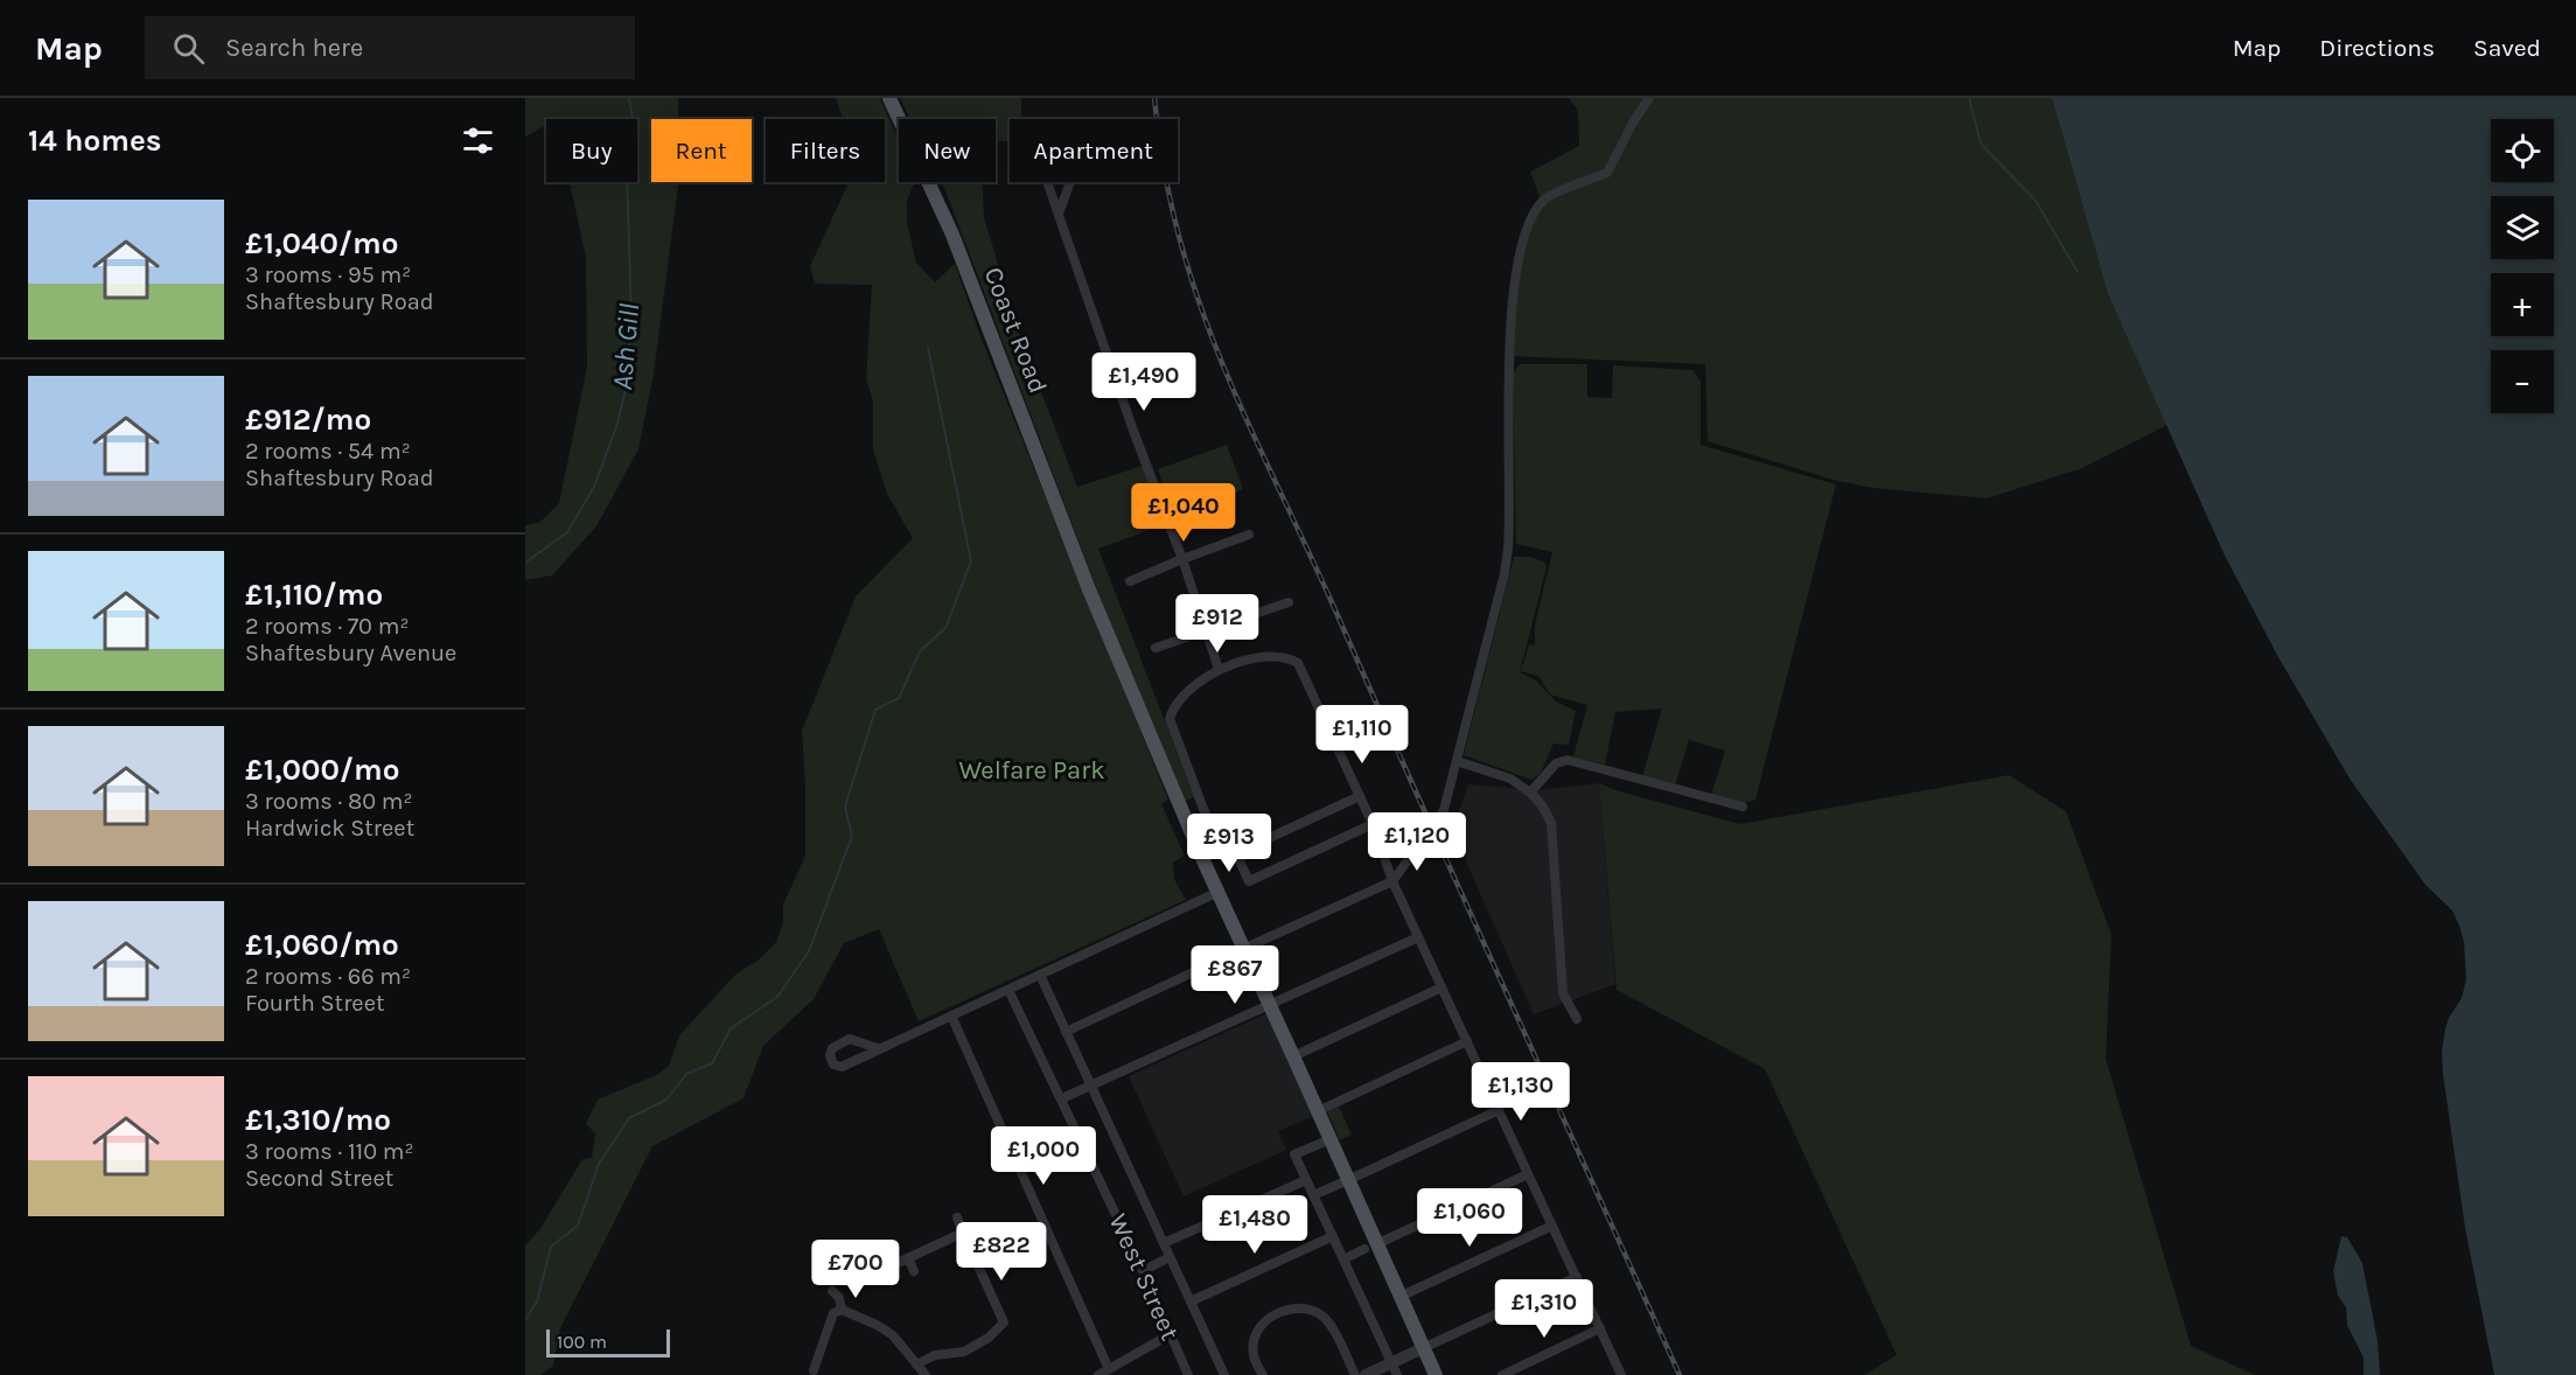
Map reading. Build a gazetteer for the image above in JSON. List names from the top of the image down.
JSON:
{
  "streets": {
    "main road": ["Coast Road"],
    "street": ["West Street"]
  },
  "water": ["Ash Gill"],
  "parks": ["Welfare Park"],
  "scale_bar": "100 m",
  "page": {
    "header": "Map",
    "search": "Search here",
    "nav": ["Map", "Directions", "Saved"],
    "heading": "14 homes",
    "map_buttons": ["+", "−"],
    "chip": [
      "Buy",
      "Rent",
      "Filters",
      "New",
      "Apartment"
    ],
    "list": [
      {
        "name": "£1,040/mo",
        "note": "3 rooms · 95 m² · Shaftesbury Road"
      },
      {
        "name": "£912/mo",
        "note": "2 rooms · 54 m² · Shaftesbury Road"
      },
      {
        "name": "£1,110/mo",
        "note": "2 rooms · 70 m² · Shaftesbury Avenue"
      },
      {
        "name": "£1,000/mo",
        "note": "3 rooms · 80 m² · Hardwick Street"
      },
      {
        "name": "£1,060/mo",
        "note": "2 rooms · 66 m² · Fourth Street"
      },
      {
        "name": "£1,310/mo",
        "note": "3 rooms · 110 m² · Second Street"
      }
    ],
    "price": [
      "£1,490",
      "£1,040",
      "£912",
      "£1,110",
      "£1,120",
      "£913",
      "£867",
      "£1,130",
      "£1,000",
      "£1,060",
      "£1,480",
      "£822",
      "£700",
      "£1,310"
    ],
    "scale": "100 m"
  }
}
